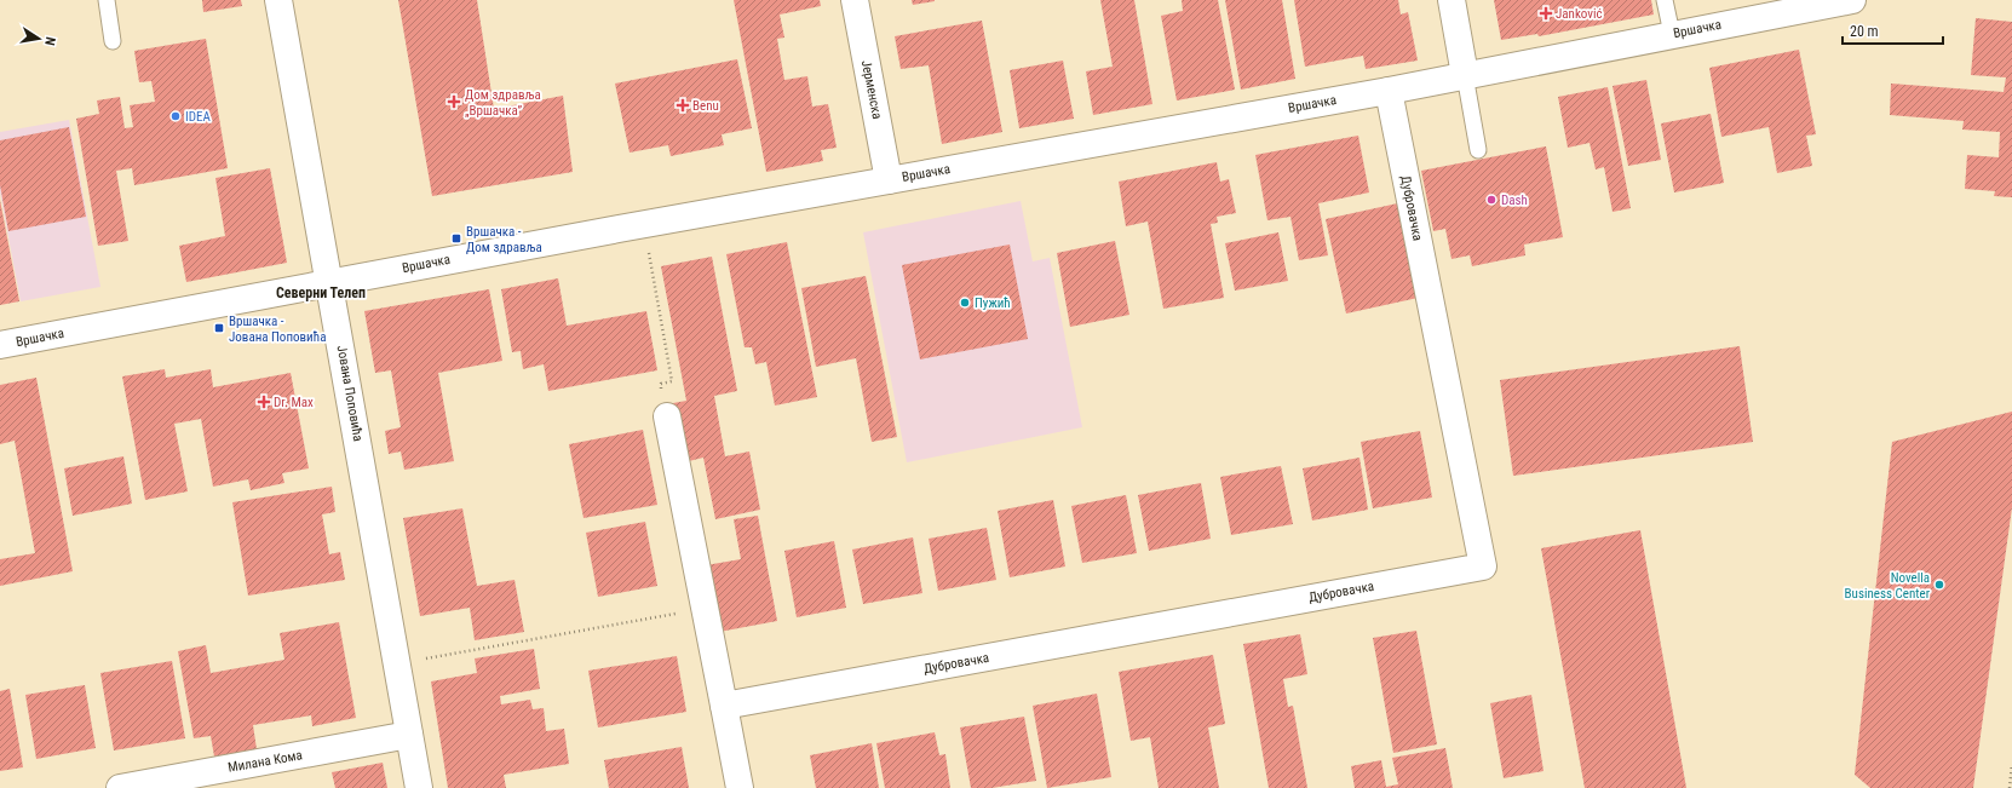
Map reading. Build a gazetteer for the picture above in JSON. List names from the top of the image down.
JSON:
{
  "streets": {
    "street": [
      "Вршачка",
      "Јерменска",
      "Дубровачка",
      "Јована Поповића",
      "Милана Кома"
    ]
  },
  "crossings": [
    ["Вршачка", "Јерменска"],
    ["Вршачка", "Дубровачка"],
    ["Вршачка", "Јована Поповића"],
    ["Јована Поповића", "Милана Кома"]
  ],
  "districts": ["Северни Телеп"],
  "places": {
    "health": [
      "Janković",
      "Дом здравља „Вршачка”",
      "Benu",
      "Dr. Max"
    ],
    "other": [
      "IDEA",
      "Dash",
      "Пужић",
      "Novella Business Center"
    ],
    "transit": ["Вршачка - Дом здравља", "Вршачка - Јована Поповића"]
  },
  "scale_bar": "20 m",
  "north": "right"
}
